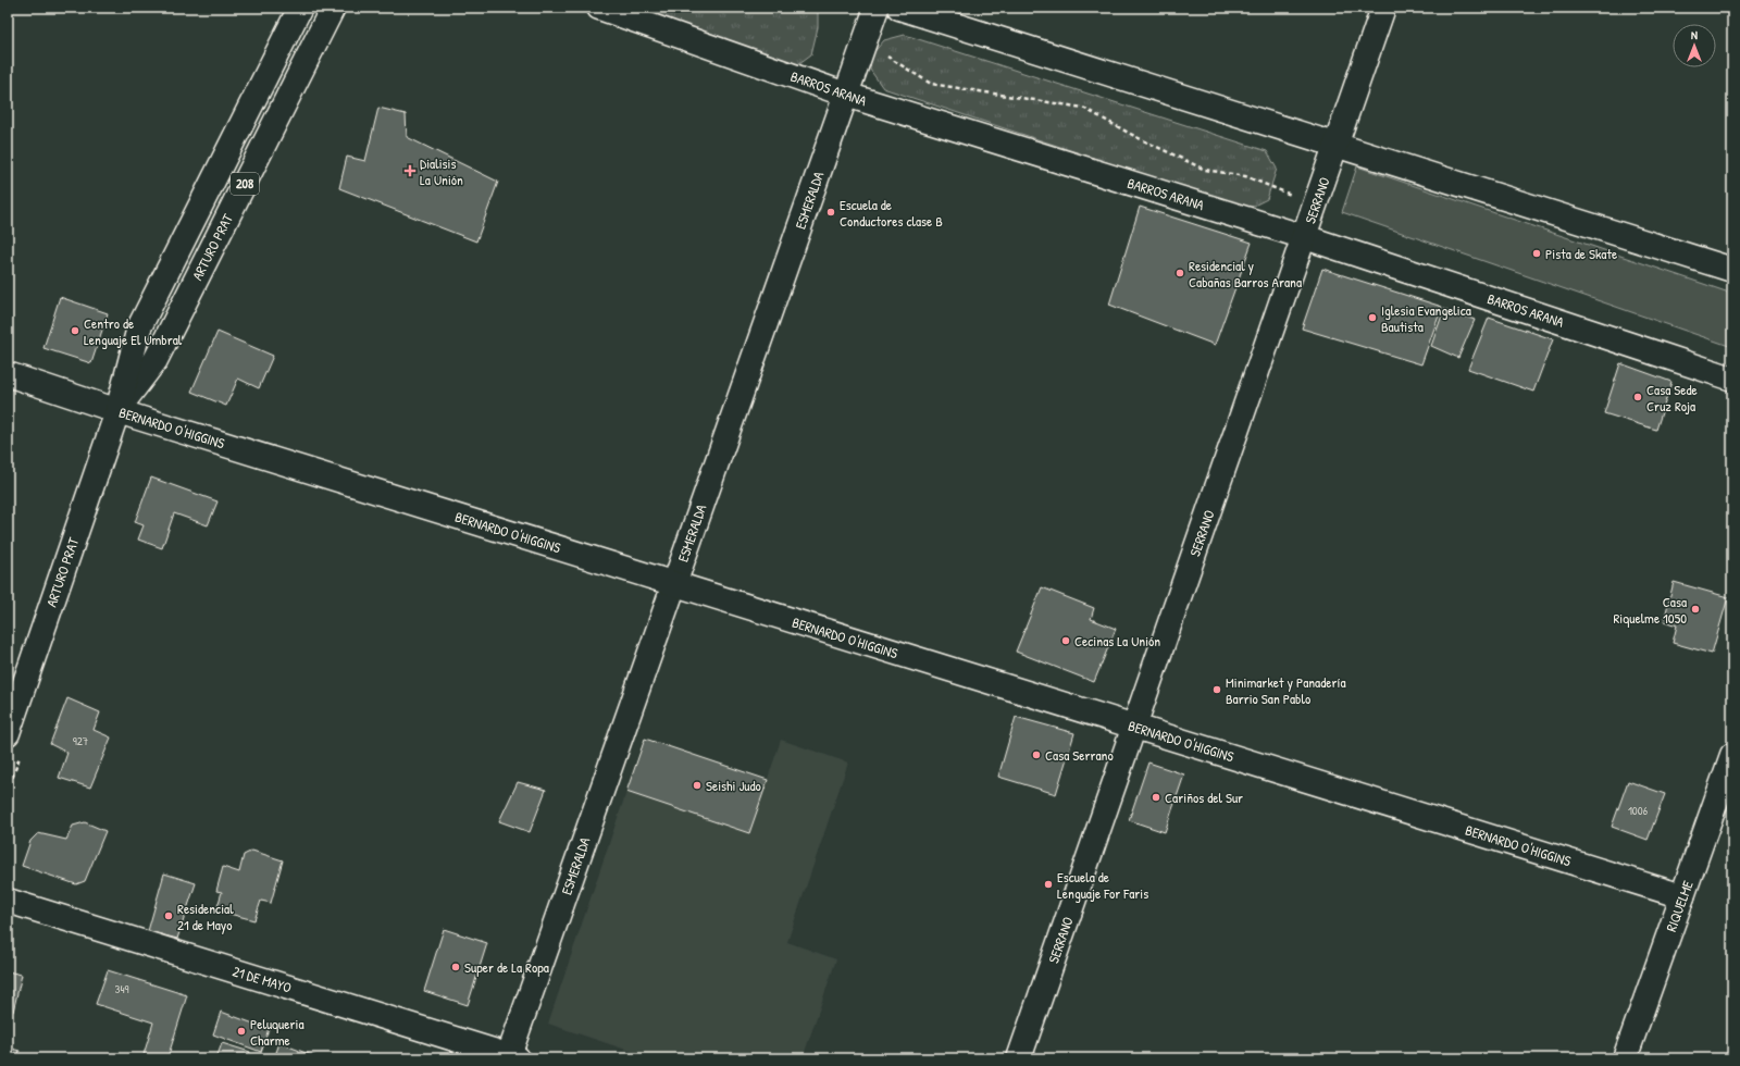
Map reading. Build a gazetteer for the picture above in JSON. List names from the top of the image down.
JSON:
{
  "streets": {
    "street": [
      "BARROS ARANA",
      "208",
      "ESMERALDA",
      "SERRANO",
      "ARTURO PRAT",
      "BERNARDO O'HIGGINS",
      "RIQUELME",
      "21 DE MAYO"
    ]
  },
  "crossings": [
    ["BARROS ARANA", "ESMERALDA"],
    ["BARROS ARANA", "SERRANO"],
    ["ESMERALDA", "BERNARDO O'HIGGINS"],
    ["ESMERALDA", "21 DE MAYO"],
    ["SERRANO", "BERNARDO O'HIGGINS"],
    ["ARTURO PRAT", "BERNARDO O'HIGGINS"],
    ["BERNARDO O'HIGGINS", "RIQUELME"]
  ],
  "places": {
    "health": ["Dialisis La Unión"],
    "other": [
      "Escuela de Conductores clase B",
      "Pista de Skate",
      "Residencial y Cabañas Barros Arana",
      "Iglesia Evangelica Bautista",
      "Centro de Lenguaje El Umbral",
      "Casa Sede Cruz Roja",
      "Casa Riquelme 1050",
      "Cecinas La Unión",
      "Minimarket y Panadería Barrio San Pablo",
      "Casa Serrano",
      "Seishi Judo",
      "Cariños del Sur",
      "Escuela de Lenguaje For Faris",
      "Residencial 21 de Mayo",
      "Super de La Ropa",
      "Peluqueria Charme"
    ]
  },
  "house_numbers": ["927", "1006", "349"],
  "north": "top"
}
